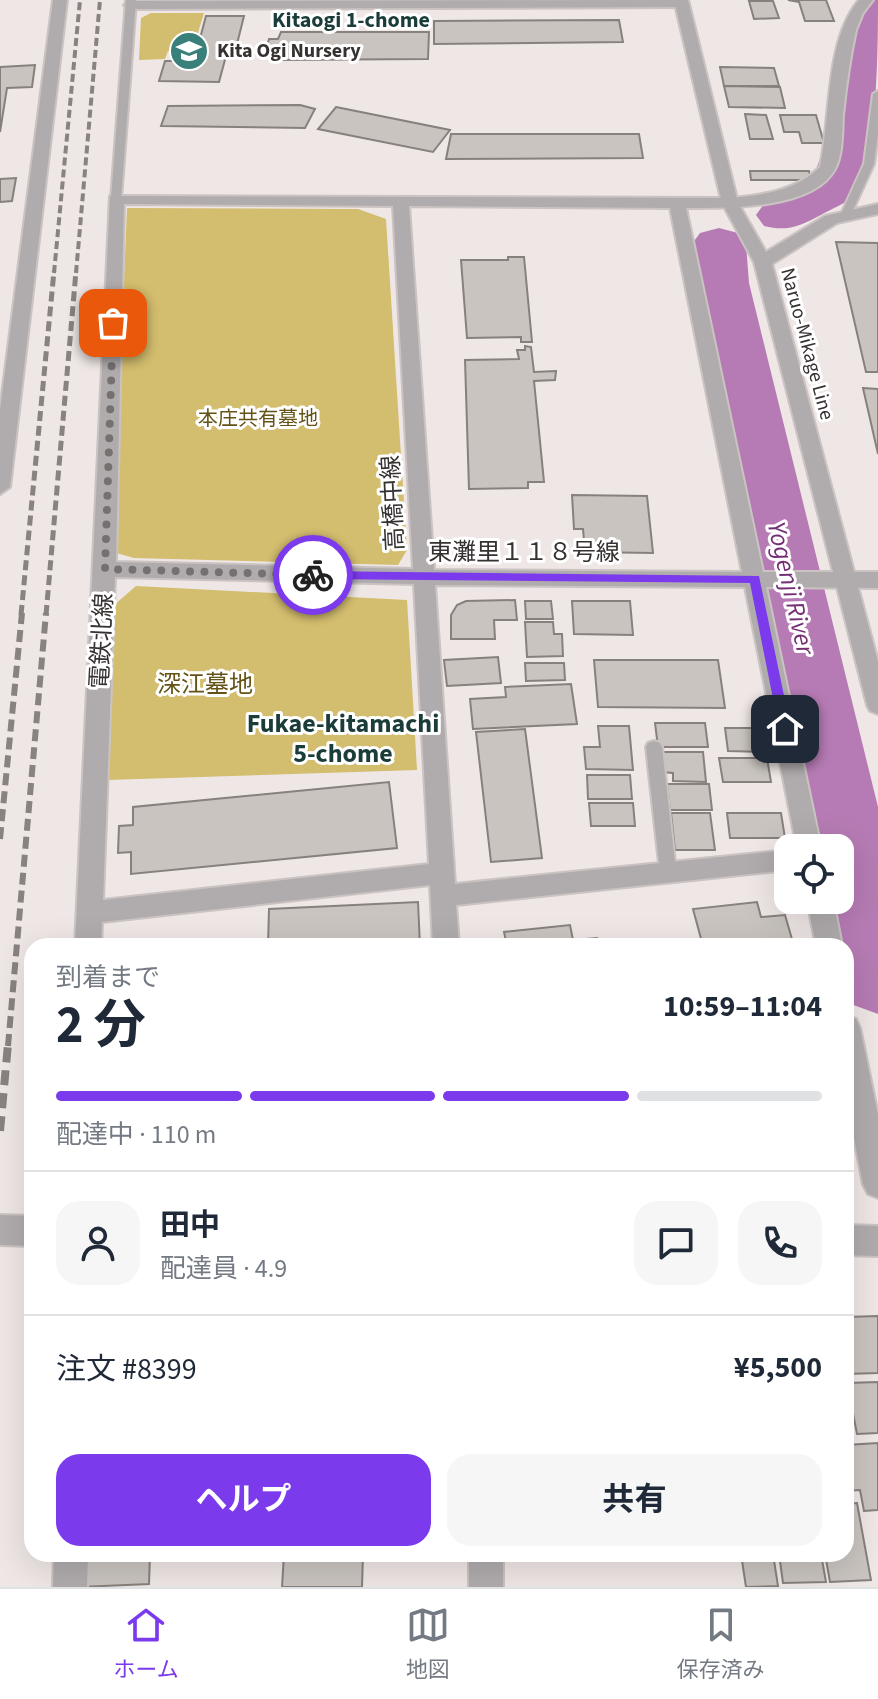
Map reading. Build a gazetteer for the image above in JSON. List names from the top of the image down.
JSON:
{
  "streets": {
    "street": [
      "Naruo-Mikage Line",
      "高橋中線",
      "東灘里１１８号線",
      "電鉄北線"
    ]
  },
  "crossings": [
    ["Naruo-Mikage Line", "東灘里１１８号線"],
    ["高橋中線", "東灘里１１８号線"],
    ["東灘里１１８号線", "電鉄北線"]
  ],
  "districts": ["Kitaogi 1-chome", "Fukae-kitamachi 5-chome"],
  "water": ["Yogenji River"],
  "parks": ["本庄共有墓地", "深江墓地"],
  "places": {
    "school or university": ["Kita Ogi Nursery"]
  },
  "page": {
    "heading": ["2 分", "到着まで", "10:59–11:04"],
    "panel": [
      "田中",
      "配達員 · 4.9",
      "注文 #8399",
      "¥5,500"
    ],
    "bar": "配達中 · 110 m",
    "buttons": ["ヘルプ", "共有"],
    "tabs": ["ホーム", "地図", "保存済み"]
  }
}
